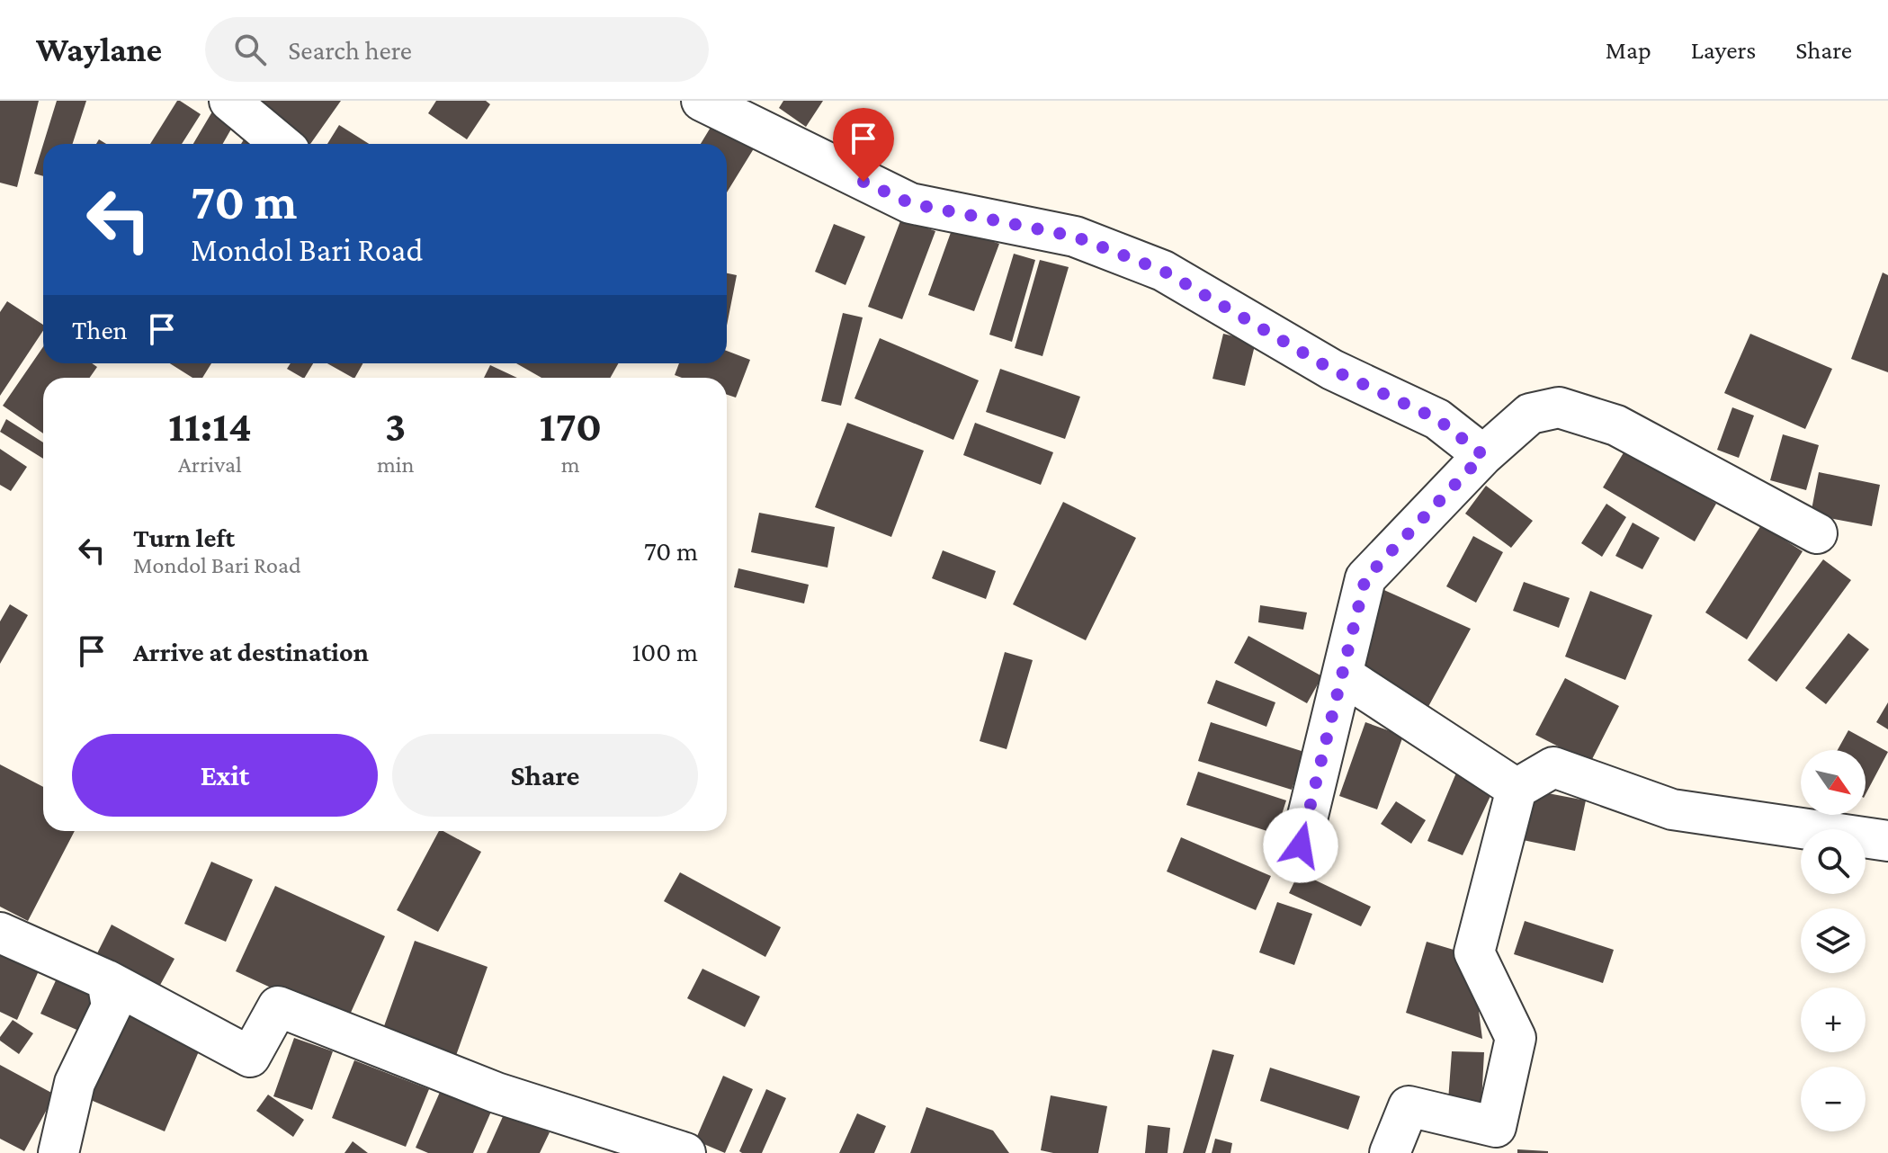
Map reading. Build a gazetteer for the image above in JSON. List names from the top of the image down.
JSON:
{
  "north": "bottom right",
  "page": {
    "header": "Waylane",
    "search": "Search here",
    "nav": ["Map", "Layers", "Share"],
    "turn": ["70 m", "Mondol Bari Road"],
    "then": "Then",
    "eta": [
      "11:14",
      "Arrival",
      "3",
      "min",
      "170",
      "m"
    ],
    "list": [
      {
        "name": "Turn left",
        "note": "Mondol Bari Road",
        "value": "70 m"
      },
      {
        "name": "Arrive at destination",
        "value": "100 m"
      }
    ],
    "buttons": ["Exit", "Share"],
    "map_buttons": ["+", "−"]
  }
}
